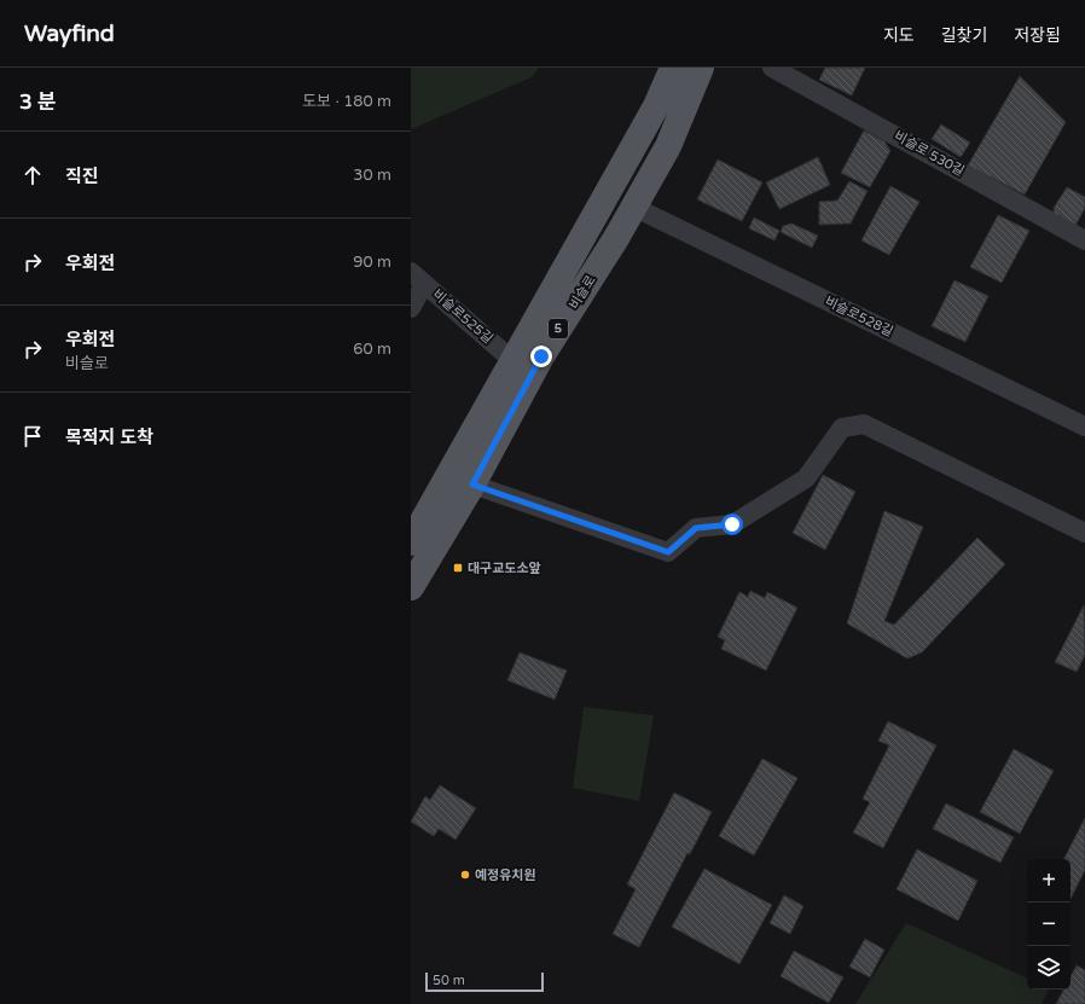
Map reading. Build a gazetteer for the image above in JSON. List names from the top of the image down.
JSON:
{
  "streets": {
    "main road": ["비슬로", "5"],
    "street": ["비슬로 530길", "비슬로525길", "비슬로528길"]
  },
  "crossings": [
    ["비슬로", "비슬로525길"],
    ["비슬로", "비슬로528길"]
  ],
  "places": {
    "transit": ["대구교도소앞"],
    "other": ["예정유치원"]
  },
  "scale_bar": "50 m",
  "page": {
    "header": "Wayfind",
    "nav": ["지도", "길찾기", "저장됨"],
    "heading": ["3 분", "도보 · 180 m"],
    "list": [
      ["직진", "30 m"],
      ["우회전", "90 m"],
      ["우회전", "비슬로", "60 m"],
      "목적지 도착"
    ],
    "map_buttons": ["+", "−"],
    "scale": "50 m"
  }
}
